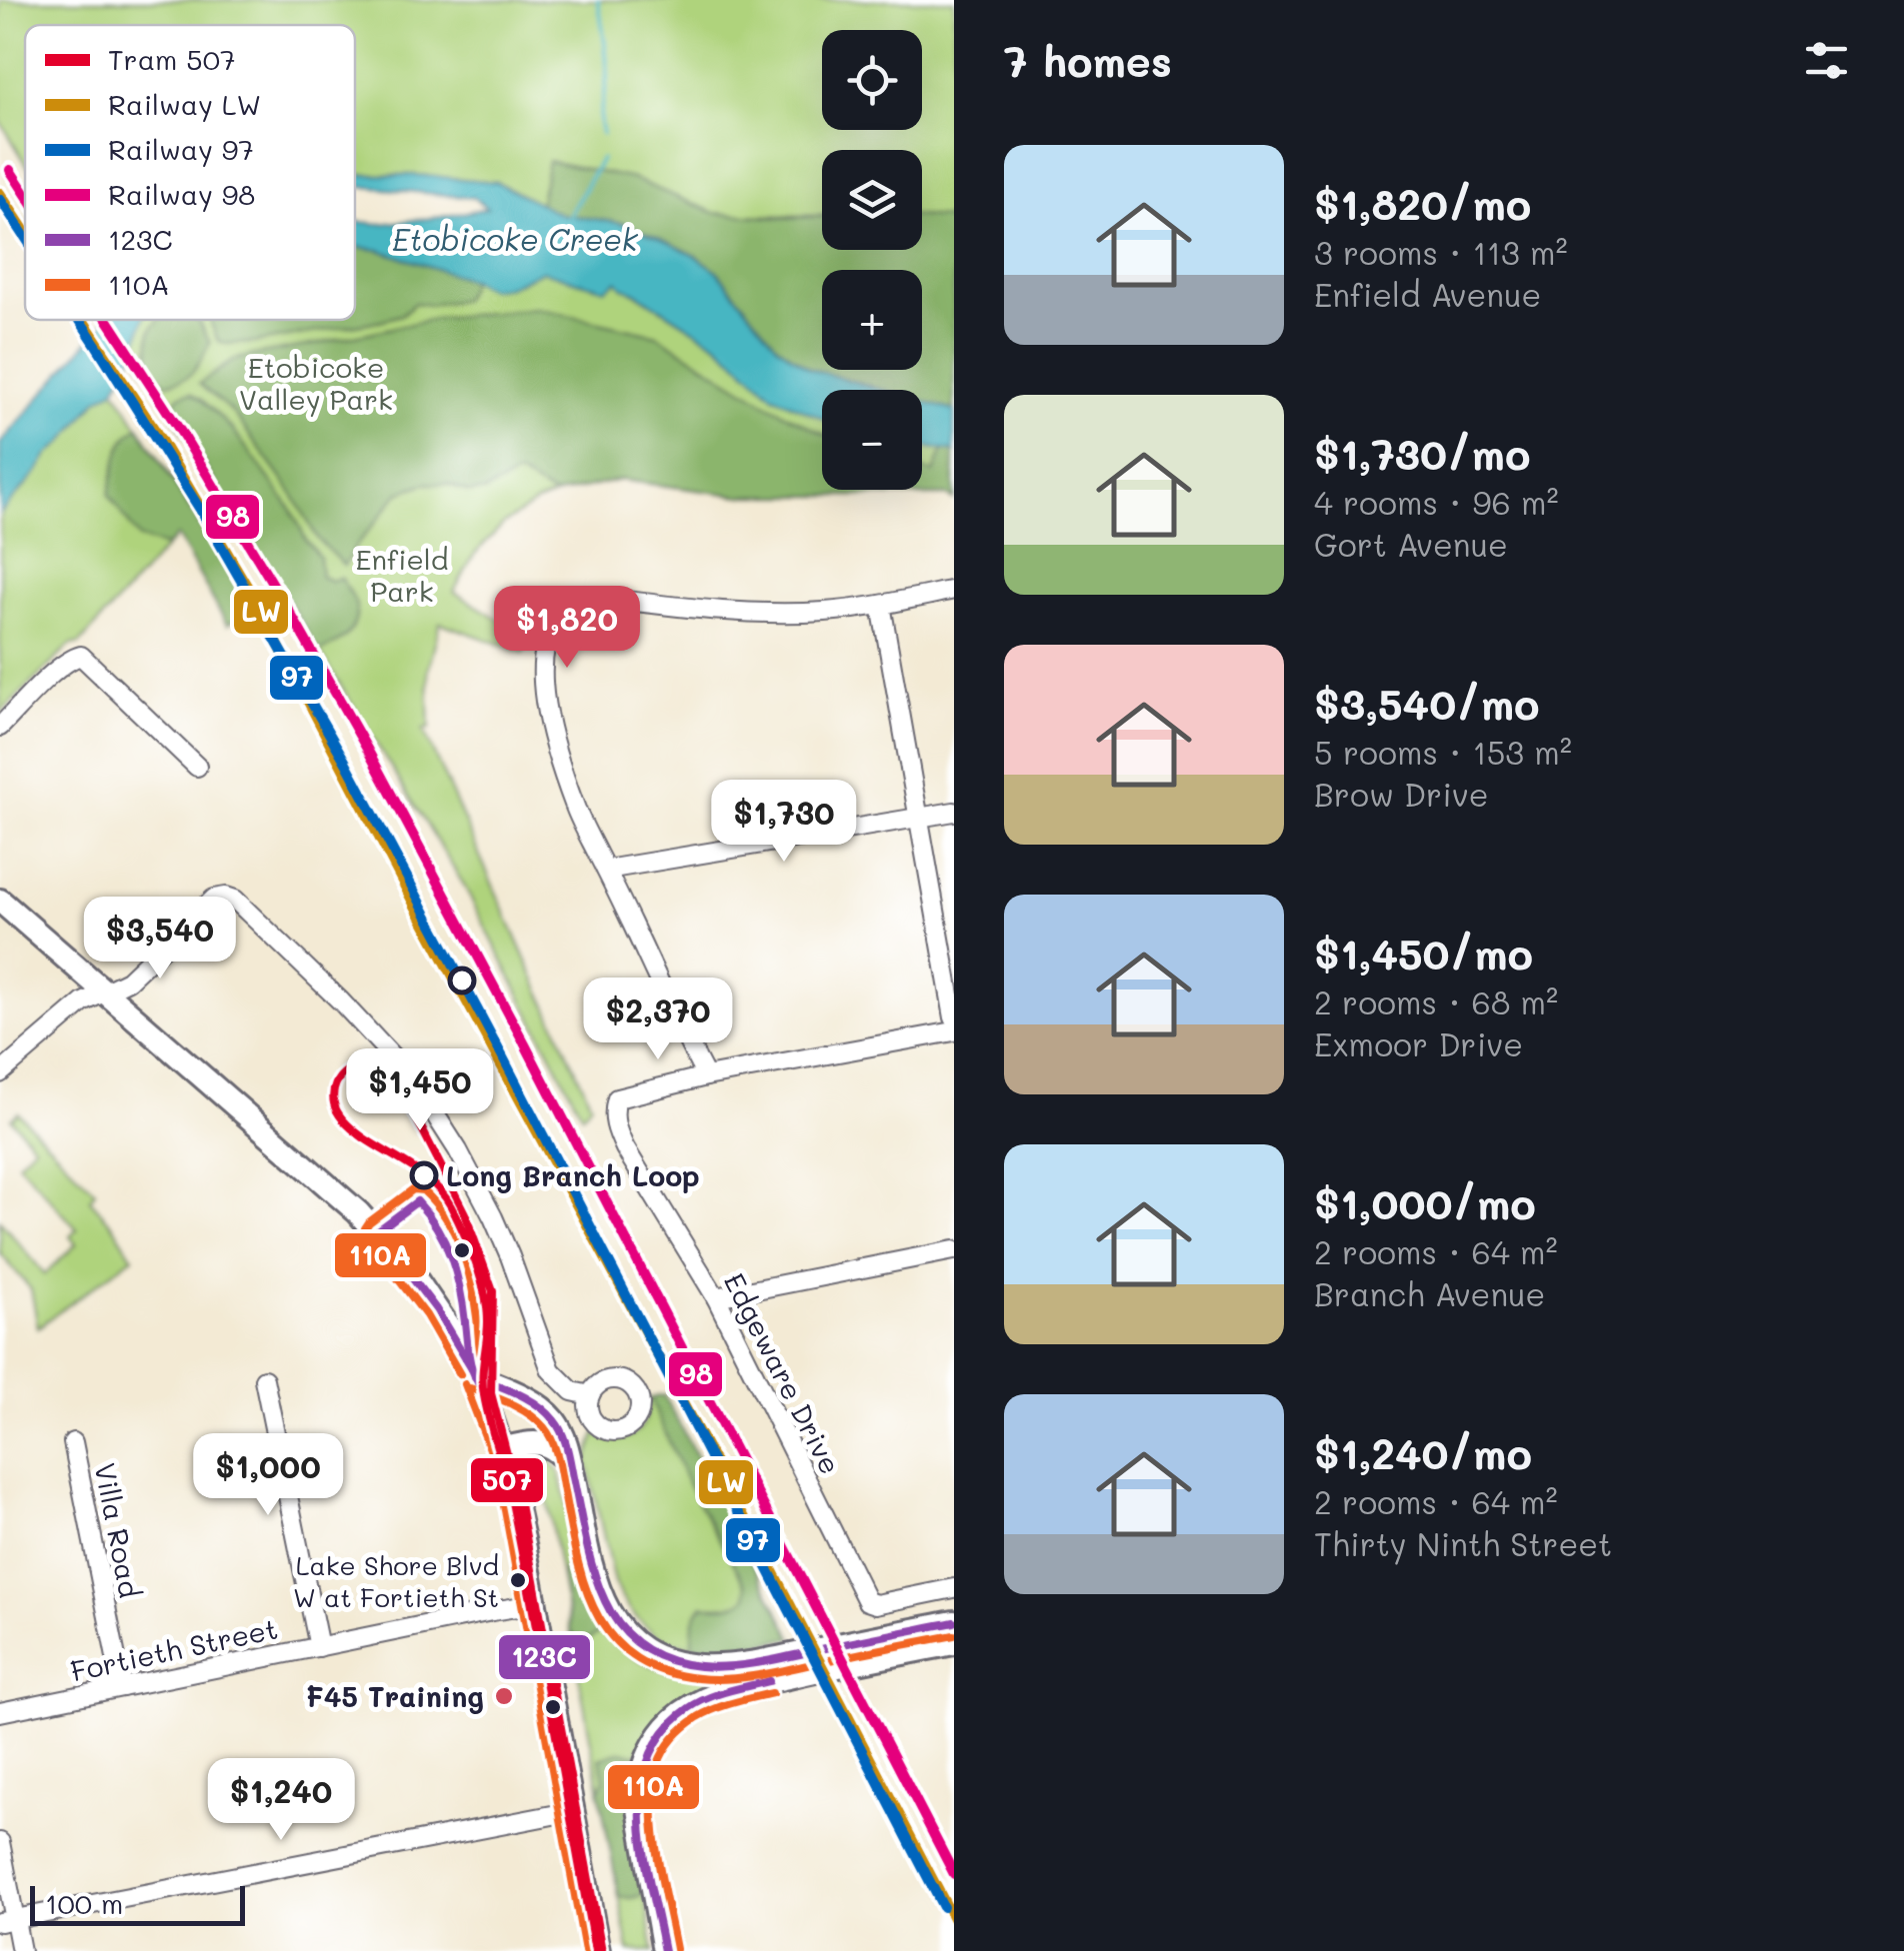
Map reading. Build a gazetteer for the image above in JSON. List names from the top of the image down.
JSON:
{
  "streets": {
    "street": ["Edgeware Drive", "Villa Road", "Fortieth Street"]
  },
  "crossings": [
    ["Villa Road", "Fortieth Street"]
  ],
  "water": ["Etobicoke Creek"],
  "parks": ["Etobicoke Valley Park", "Enfield Park"],
  "places": ["Long Branch Loop", "Lake Shore Blvd W at Fortieth St", "F45 Training"],
  "lines": [
    "rail line 98",
    "rail line LW",
    "rail line 97",
    "tram line 507",
    "transit line 110A",
    "transit line 123C"
  ],
  "legend": [
    "Tram 507",
    "Railway LW",
    "Railway 97",
    "Railway 98",
    "123C",
    "110A"
  ],
  "scale_bar": "100 m",
  "page": {
    "heading": "7 homes",
    "map_buttons": ["+", "−"],
    "list": [
      {
        "name": "$1,820/mo",
        "note": "3 rooms · 113 m² · Enfield Avenue"
      },
      {
        "name": "$1,730/mo",
        "note": "4 rooms · 96 m² · Gort Avenue"
      },
      {
        "name": "$3,540/mo",
        "note": "5 rooms · 153 m² · Brow Drive"
      },
      {
        "name": "$1,450/mo",
        "note": "2 rooms · 68 m² · Exmoor Drive"
      },
      {
        "name": "$1,000/mo",
        "note": "2 rooms · 64 m² · Branch Avenue"
      },
      {
        "name": "$1,240/mo",
        "note": "2 rooms · 64 m² · Thirty Ninth Street"
      }
    ],
    "price": [
      "$1,820",
      "$1,730",
      "$3,540",
      "$2,370",
      "$1,450",
      "$1,000",
      "$1,240"
    ],
    "scale": "100 m"
  }
}
